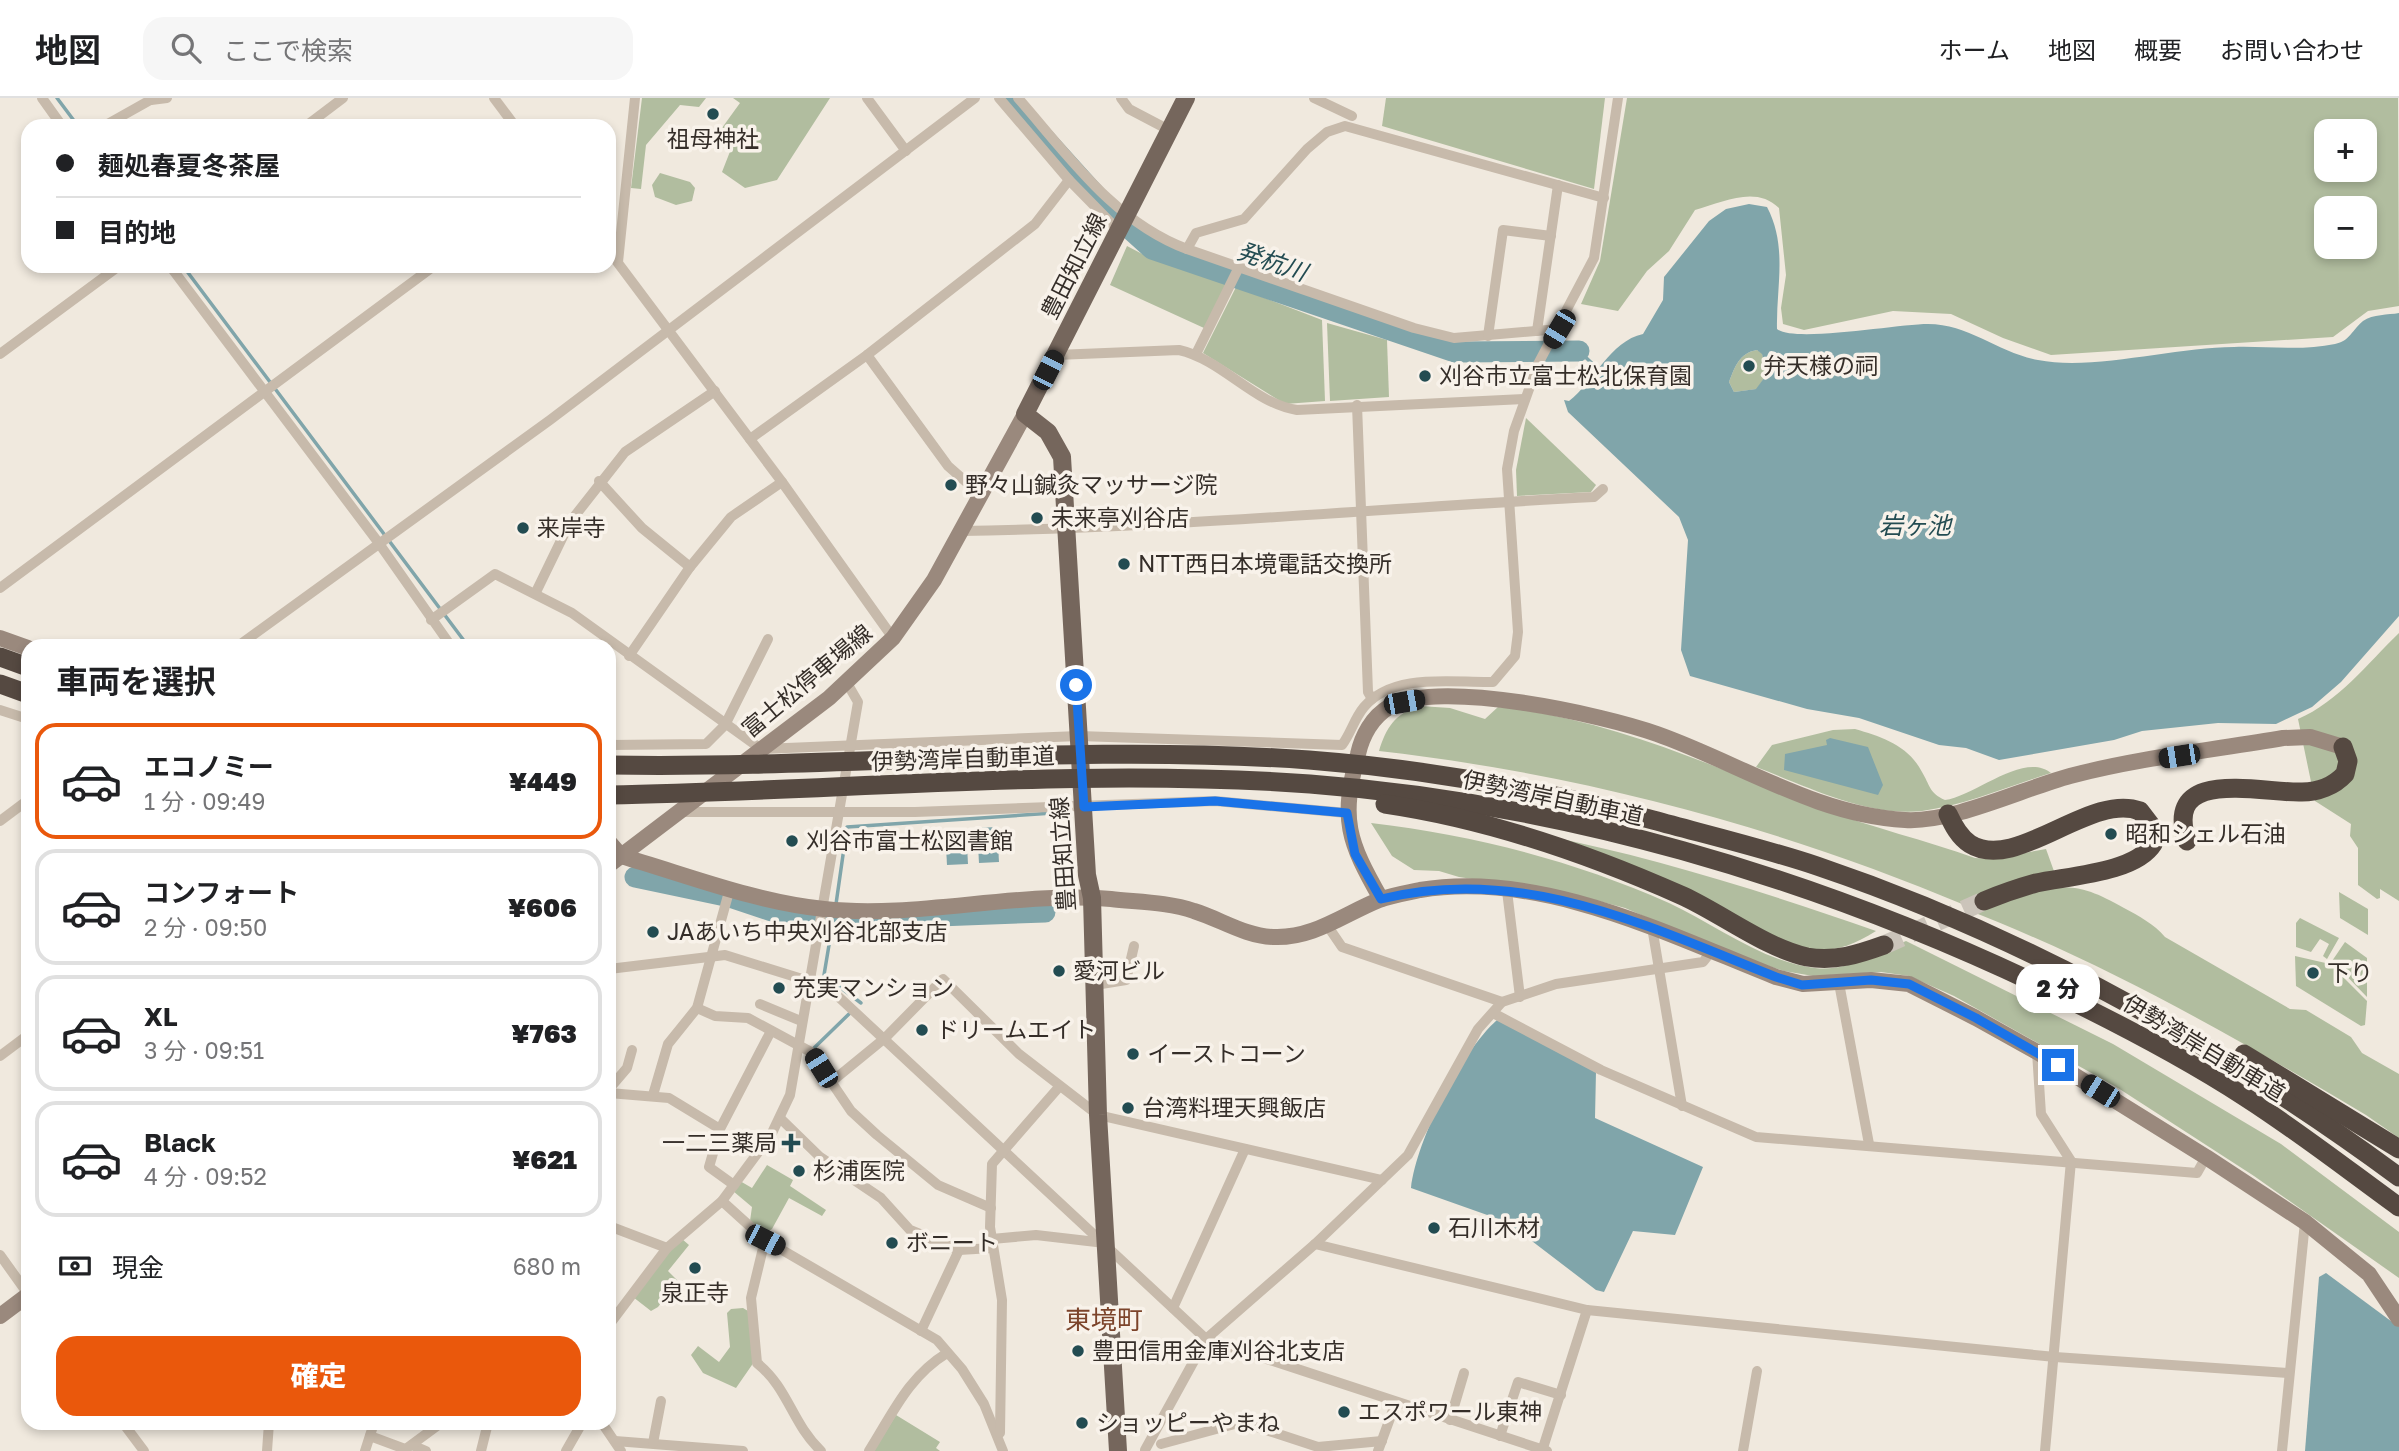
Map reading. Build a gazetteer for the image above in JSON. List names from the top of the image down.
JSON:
{
  "streets": {
    "highway": ["伊勢湾岸自動車道"],
    "main road": ["豊田知立線"],
    "street": ["富士松停車場線"]
  },
  "crossings": [
    ["豊田知立線", "富士松停車場線"]
  ],
  "districts": ["東境町"],
  "water": ["発杭川", "岩ヶ池"],
  "places": {
    "other": [
      "祖母神社",
      "弁天様の祠",
      "刈谷市立富士松北保育園",
      "野々山鍼灸マッサージ院",
      "未来亭刈谷店",
      "来岸寺",
      "NTT西日本境電話交換所",
      "昭和シェル石油",
      "刈谷市富士松図書館",
      "JAあいち中央刈谷北部支店",
      "愛河ビル",
      "下り",
      "充実マンション",
      "ドリームエイト",
      "イーストコーン",
      "台湾料理天興飯店",
      "杉浦医院",
      "石川木材",
      "ボニート",
      "泉正寺",
      "豊田信用金庫刈谷北支店",
      "エスポワール東神",
      "ショッピーやまね"
    ],
    "health": ["一二三薬局"]
  },
  "page": {
    "header": "地図",
    "search": "ここで検索",
    "nav": [
      "ホーム",
      "地図",
      "概要",
      "お問い合わせ"
    ],
    "map_buttons": ["+", "−"],
    "banner": ["麺処春夏冬茶屋", "目的地"],
    "heading": "車両を選択",
    "list": [
      {
        "name": "エコノミー",
        "note": "1 分 · 09:49",
        "value": "¥449"
      },
      {
        "name": "コンフォート",
        "note": "2 分 · 09:50",
        "value": "¥606"
      },
      {
        "name": "XL",
        "note": "3 分 · 09:51",
        "value": "¥763"
      },
      {
        "name": "Black",
        "note": "4 分 · 09:52",
        "value": "¥621"
      }
    ],
    "bubble": "2 分",
    "pay": ["現金", "680 m"],
    "buttons": "確定"
  }
}
